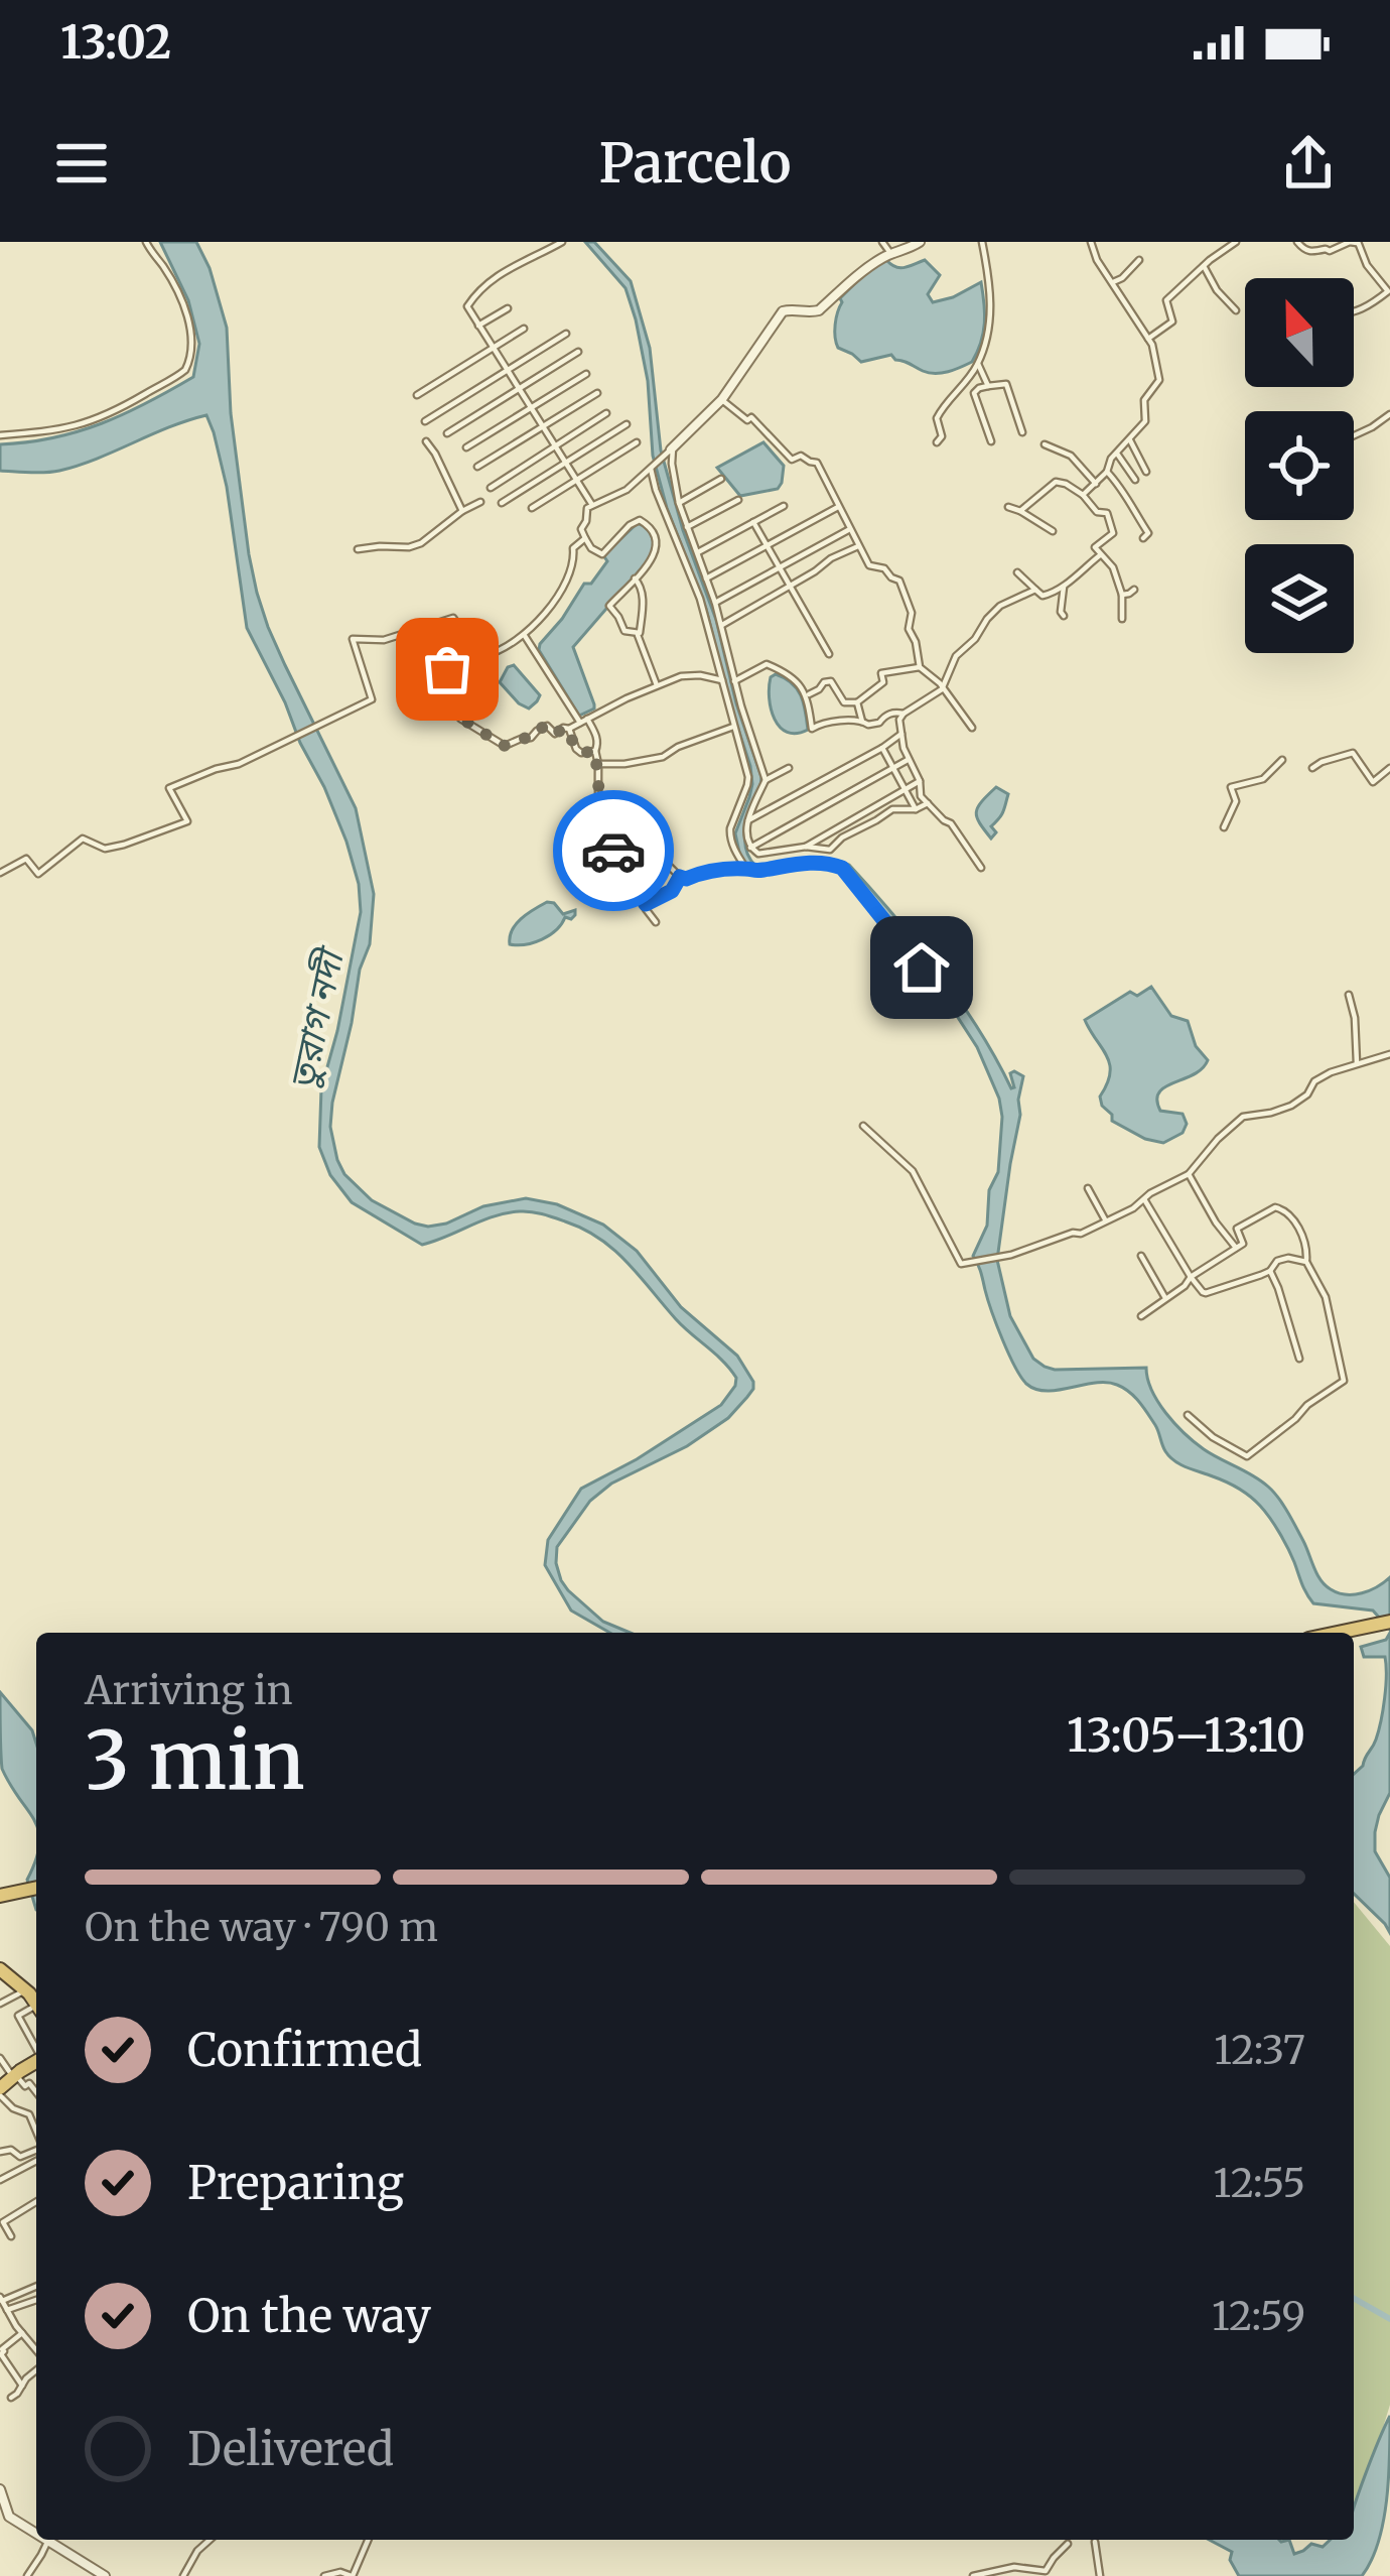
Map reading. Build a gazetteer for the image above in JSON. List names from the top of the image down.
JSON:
{
  "water": ["তুরাগ নদী"],
  "north": "top",
  "page": {
    "status": "13:02",
    "header": "Parcelo",
    "heading": ["3 min", "Arriving in", "13:05–13:10"],
    "bar": "On the way · 790 m",
    "list": [
      ["Confirmed", "12:37"],
      ["Preparing", "12:55"],
      ["On the way", "12:59"],
      "Delivered"
    ]
  }
}
